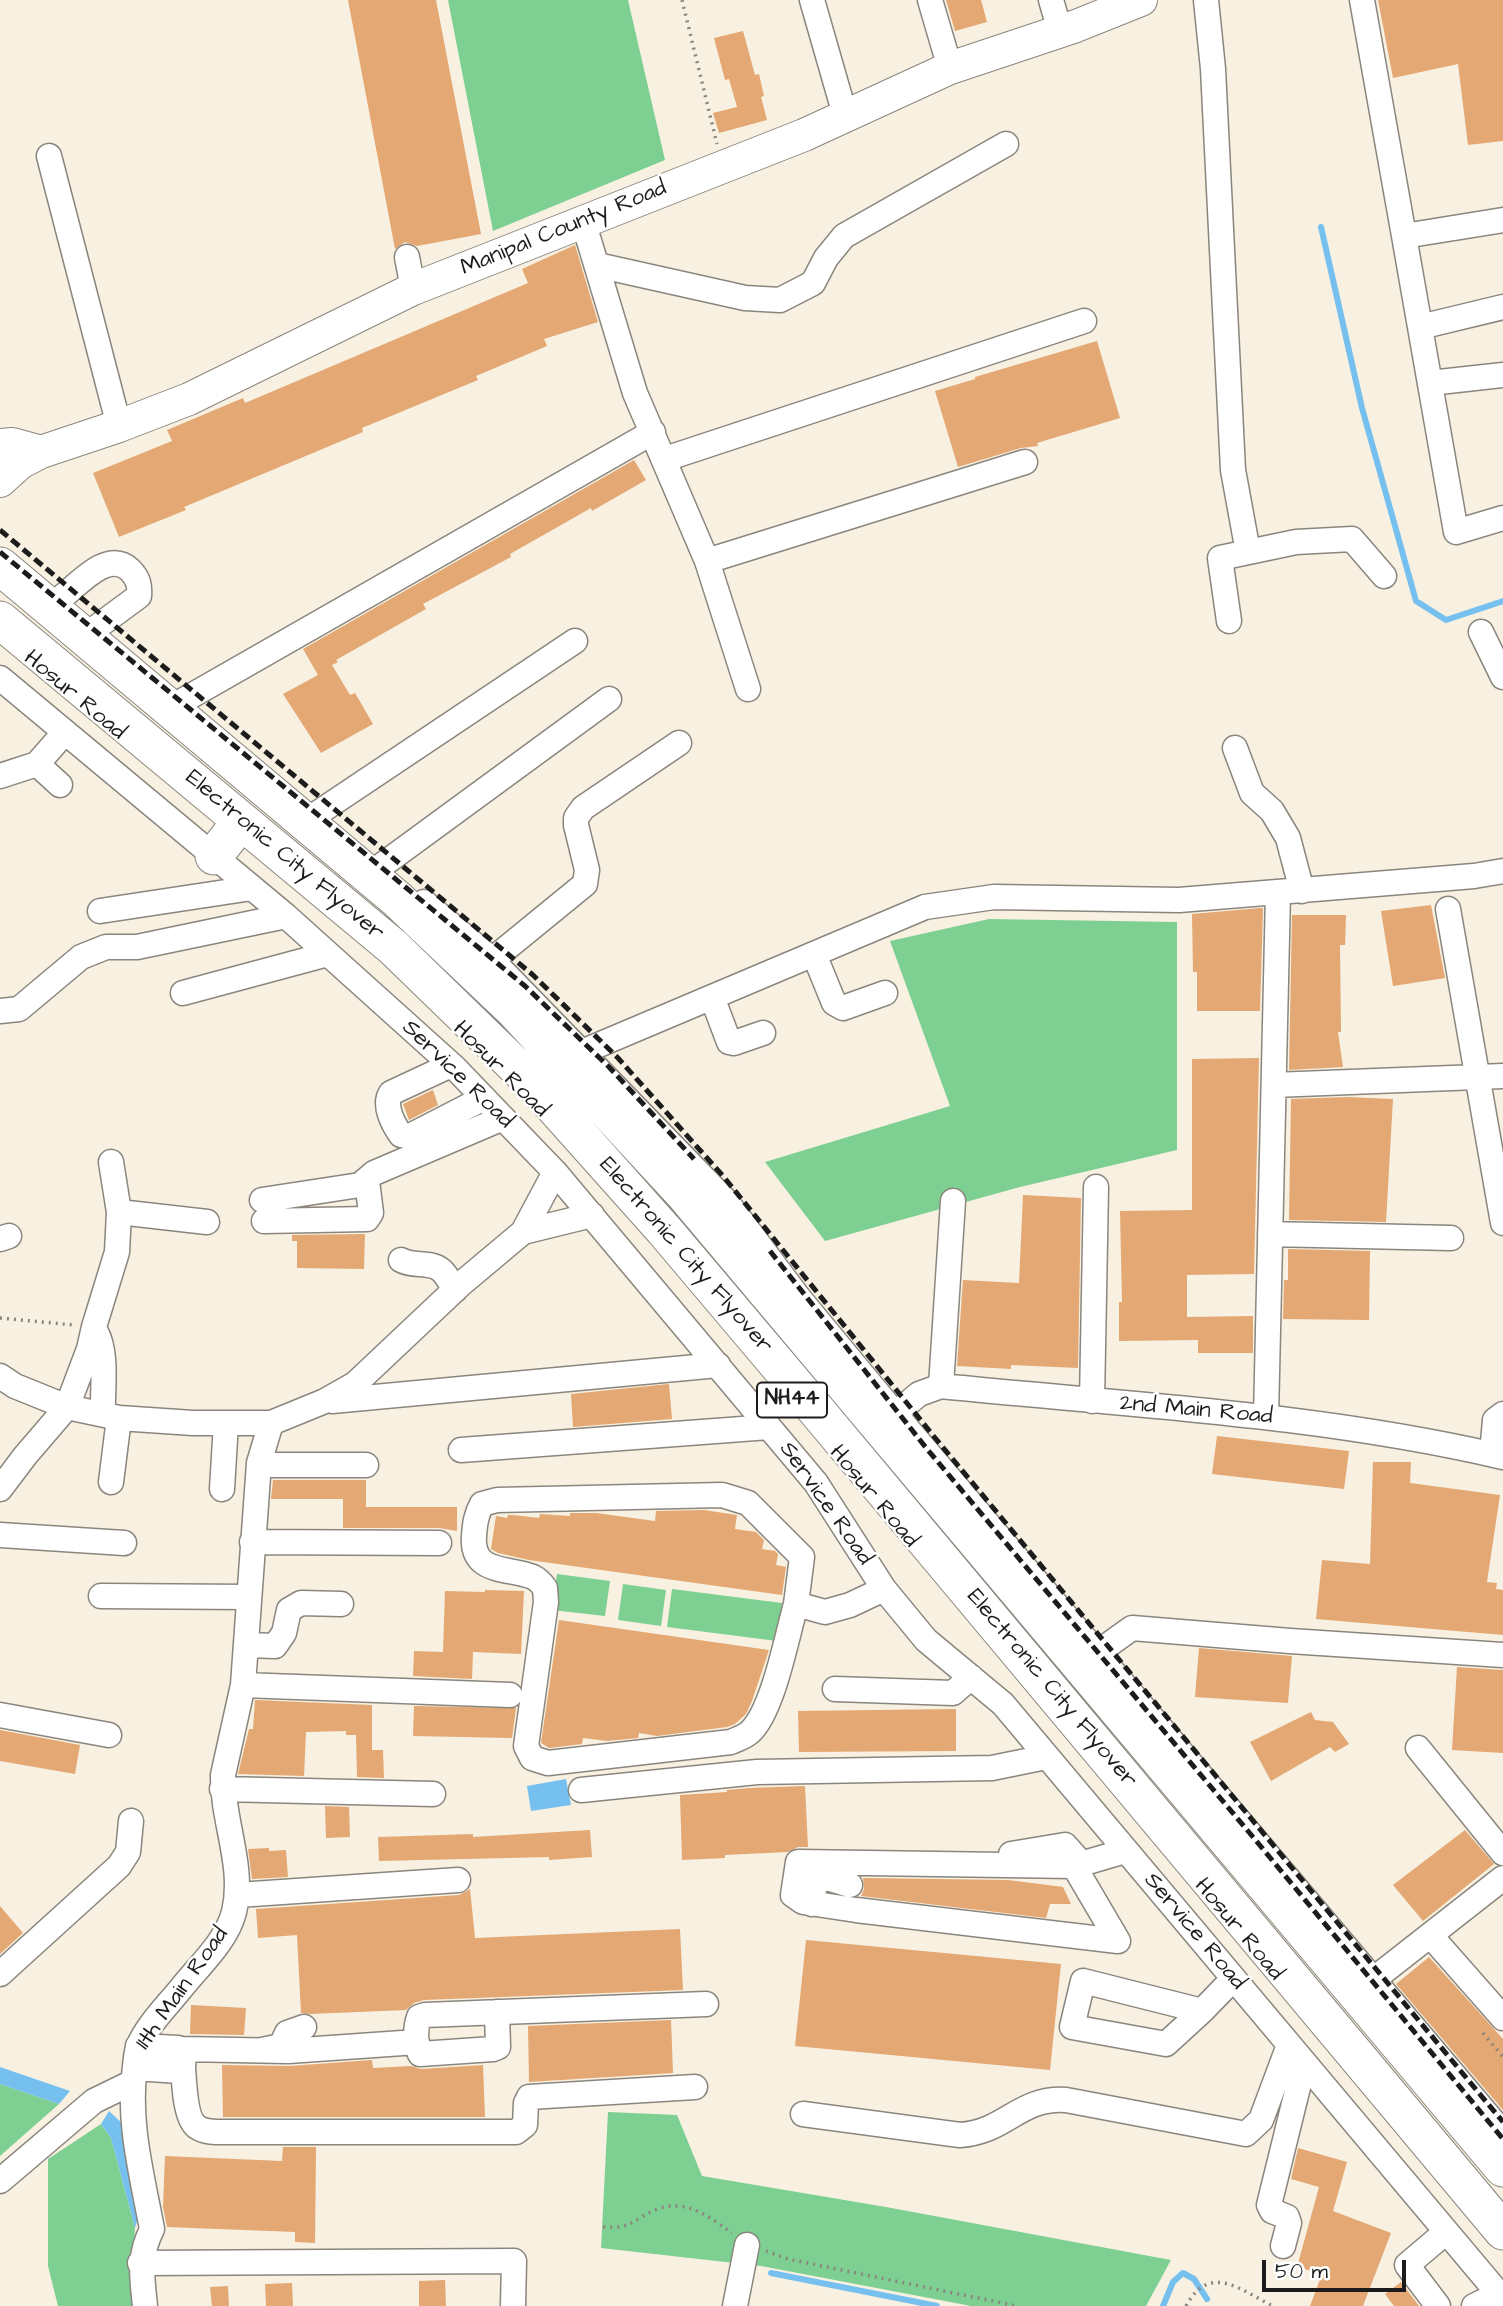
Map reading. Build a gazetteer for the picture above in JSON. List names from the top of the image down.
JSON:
{
  "streets": {
    "highway": ["Hosur Road", "Electronic City Flyover", "NH44"],
    "main road": ["Manipal County Road"],
    "street": ["Service Road", "2nd Main Road", "11th Main Road"]
  },
  "crossings": [
    ["Hosur Road", "Service Road"]
  ],
  "scale_bar": "50 m"
}
